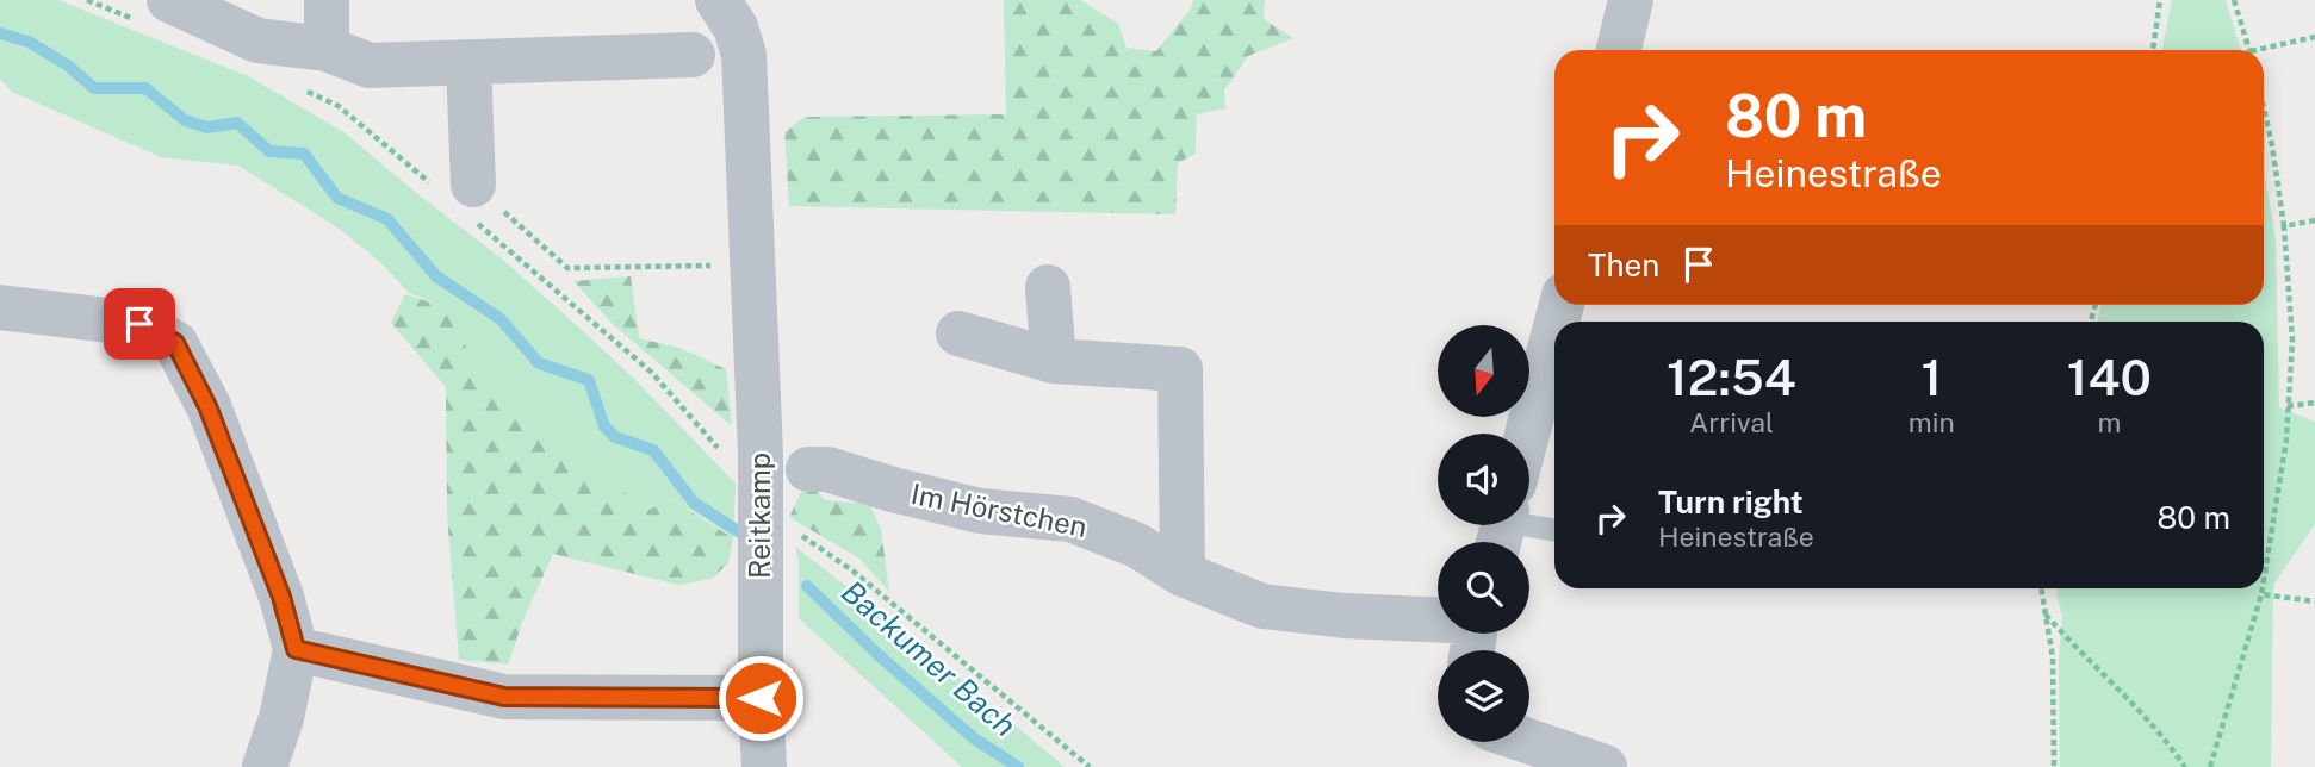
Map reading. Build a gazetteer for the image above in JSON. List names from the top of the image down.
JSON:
{
  "streets": {
    "street": ["Im Hörstchen", "Reitkamp"]
  },
  "water": ["Backumer Bach"],
  "north": "bottom",
  "page": {
    "turn": ["80 m", "Heinestraße"],
    "then": "Then",
    "eta": [
      "12:54",
      "Arrival",
      "1",
      "min",
      "140",
      "m"
    ],
    "list": [
      {
        "name": "Turn right",
        "note": "Heinestraße",
        "value": "80 m"
      }
    ]
  }
}
